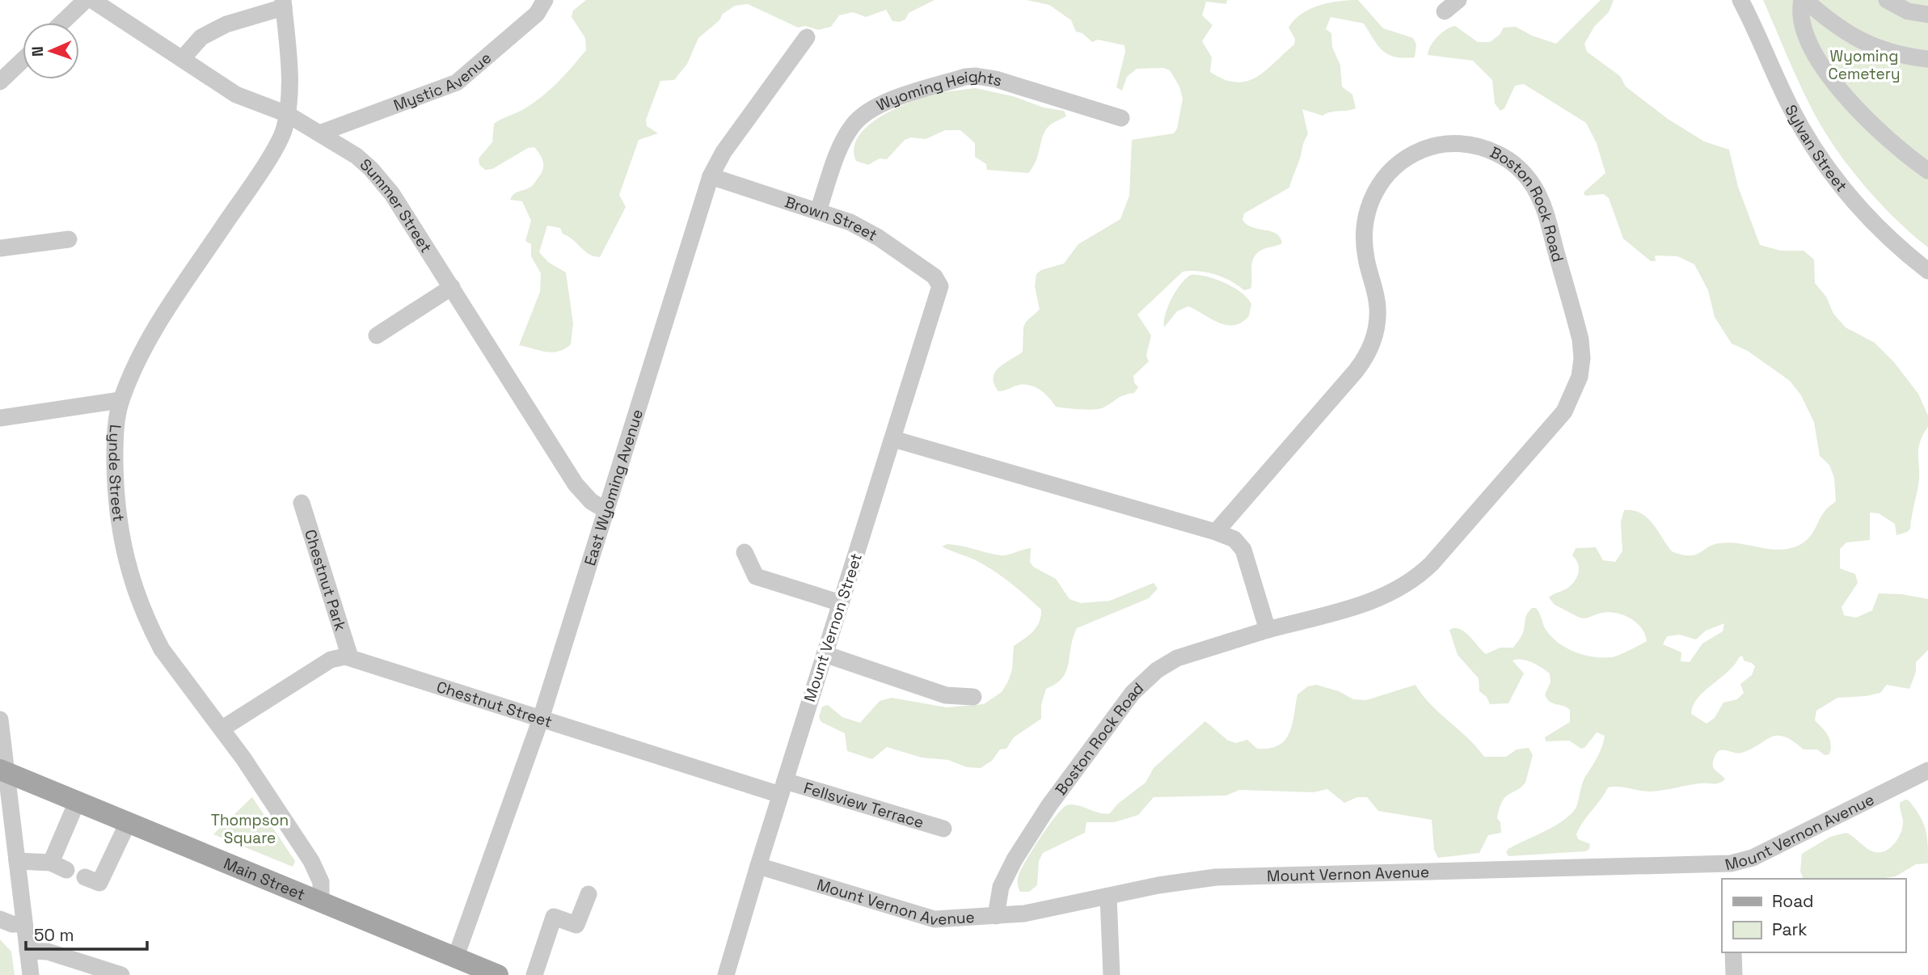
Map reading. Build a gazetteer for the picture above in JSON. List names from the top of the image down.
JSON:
{
  "streets": {
    "main road": ["Main Street"],
    "street": [
      "Mystic Avenue",
      "Wyoming Heights",
      "Sylvan Street",
      "Summer Street",
      "Boston Rock Road",
      "Brown Street",
      "Lynde Street",
      "East Wyoming Avenue",
      "Chestnut Park",
      "Mount Vernon Street",
      "Chestnut Street",
      "Fellsview Terrace",
      "Mount Vernon Avenue"
    ]
  },
  "crossings": [
    ["Mystic Avenue", "Summer Street"],
    ["Wyoming Heights", "Brown Street"],
    ["Summer Street", "Lynde Street"],
    ["Summer Street", "East Wyoming Avenue"],
    ["Boston Rock Road", "Mount Vernon Avenue"],
    ["Brown Street", "East Wyoming Avenue"],
    ["Brown Street", "Mount Vernon Street"],
    ["Lynde Street", "Main Street"],
    ["East Wyoming Avenue", "Chestnut Street"],
    ["East Wyoming Avenue", "Main Street"],
    ["Chestnut Park", "Chestnut Street"],
    ["Mount Vernon Street", "Chestnut Street"],
    ["Mount Vernon Street", "Fellsview Terrace"],
    ["Mount Vernon Street", "Mount Vernon Avenue"],
    ["Chestnut Street", "Fellsview Terrace"]
  ],
  "parks": ["Wyoming Cemetery", "Thompson Square"],
  "legend": ["Road", "Park"],
  "scale_bar": "50 m",
  "north": "left"
}
